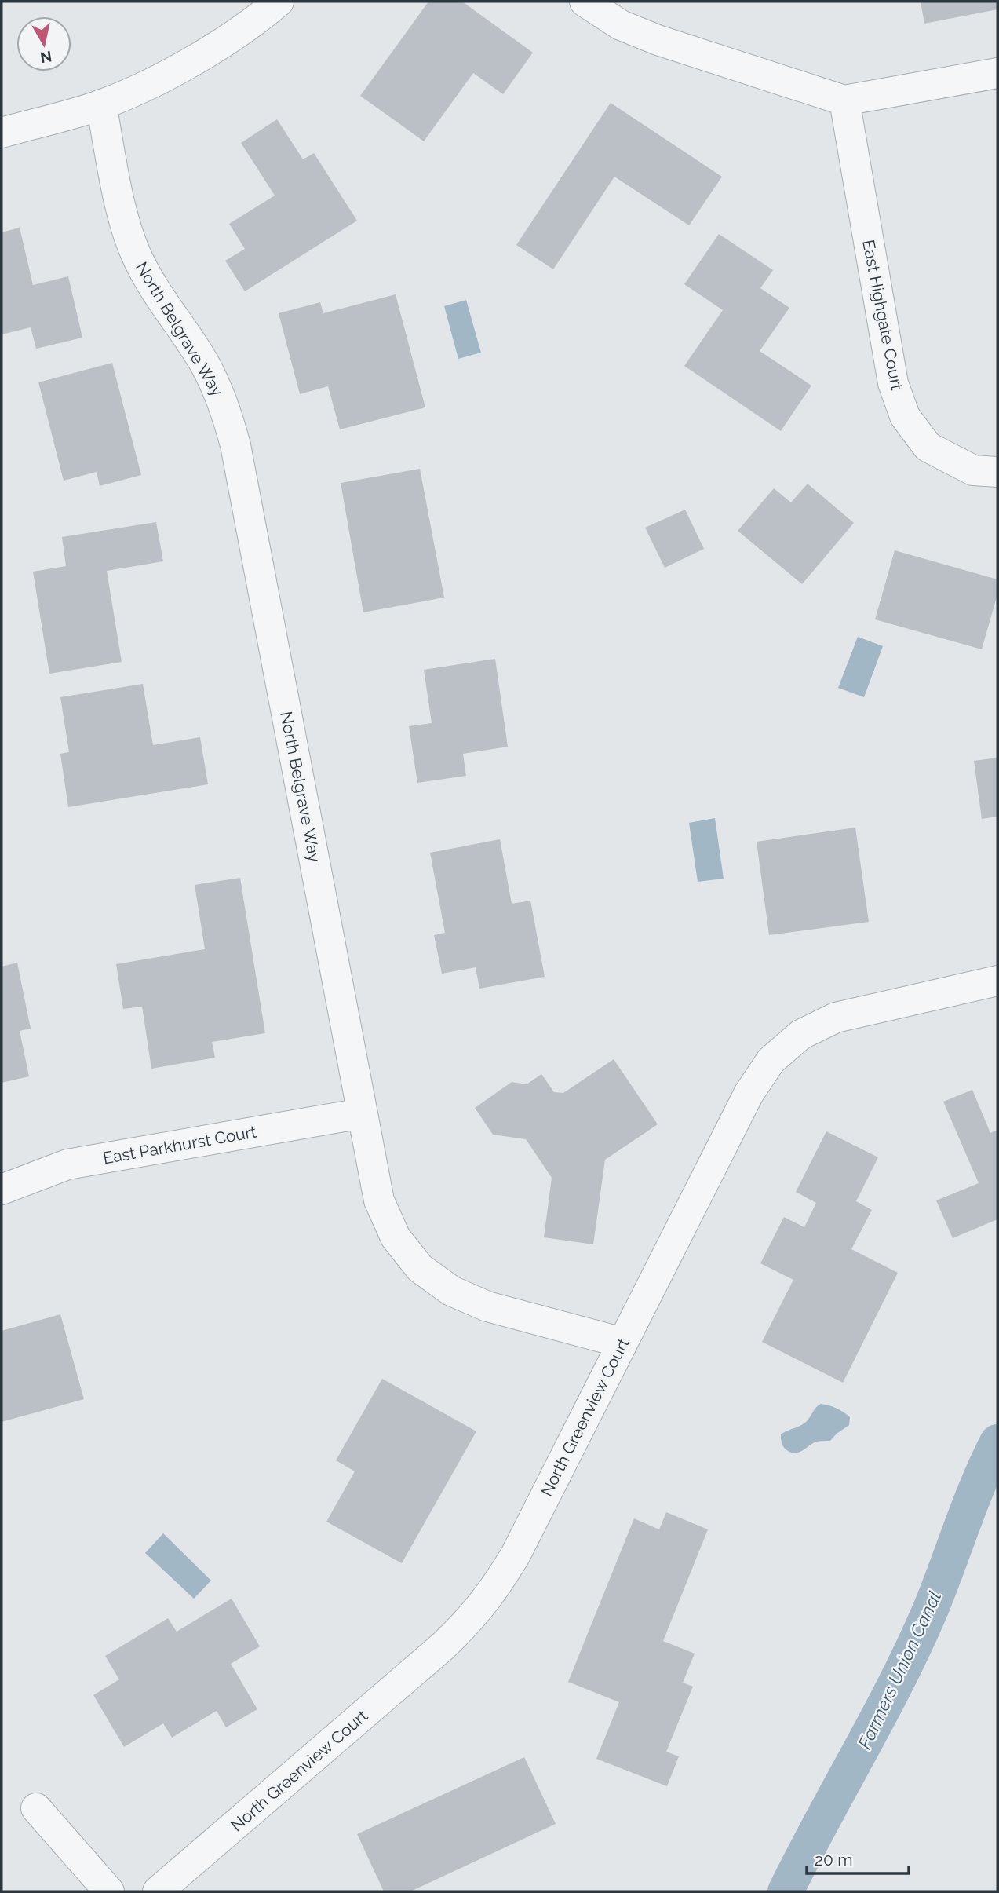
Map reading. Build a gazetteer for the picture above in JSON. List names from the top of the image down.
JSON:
{
  "streets": {
    "street": [
      "East Highgate Court",
      "North Belgrave Way",
      "East Parkhurst Court",
      "North Greenview Court"
    ]
  },
  "crossings": [
    ["North Belgrave Way", "East Parkhurst Court"],
    ["North Belgrave Way", "North Greenview Court"]
  ],
  "water": ["Farmers Union Canal"],
  "scale_bar": "20 m",
  "north": "bottom"
}
